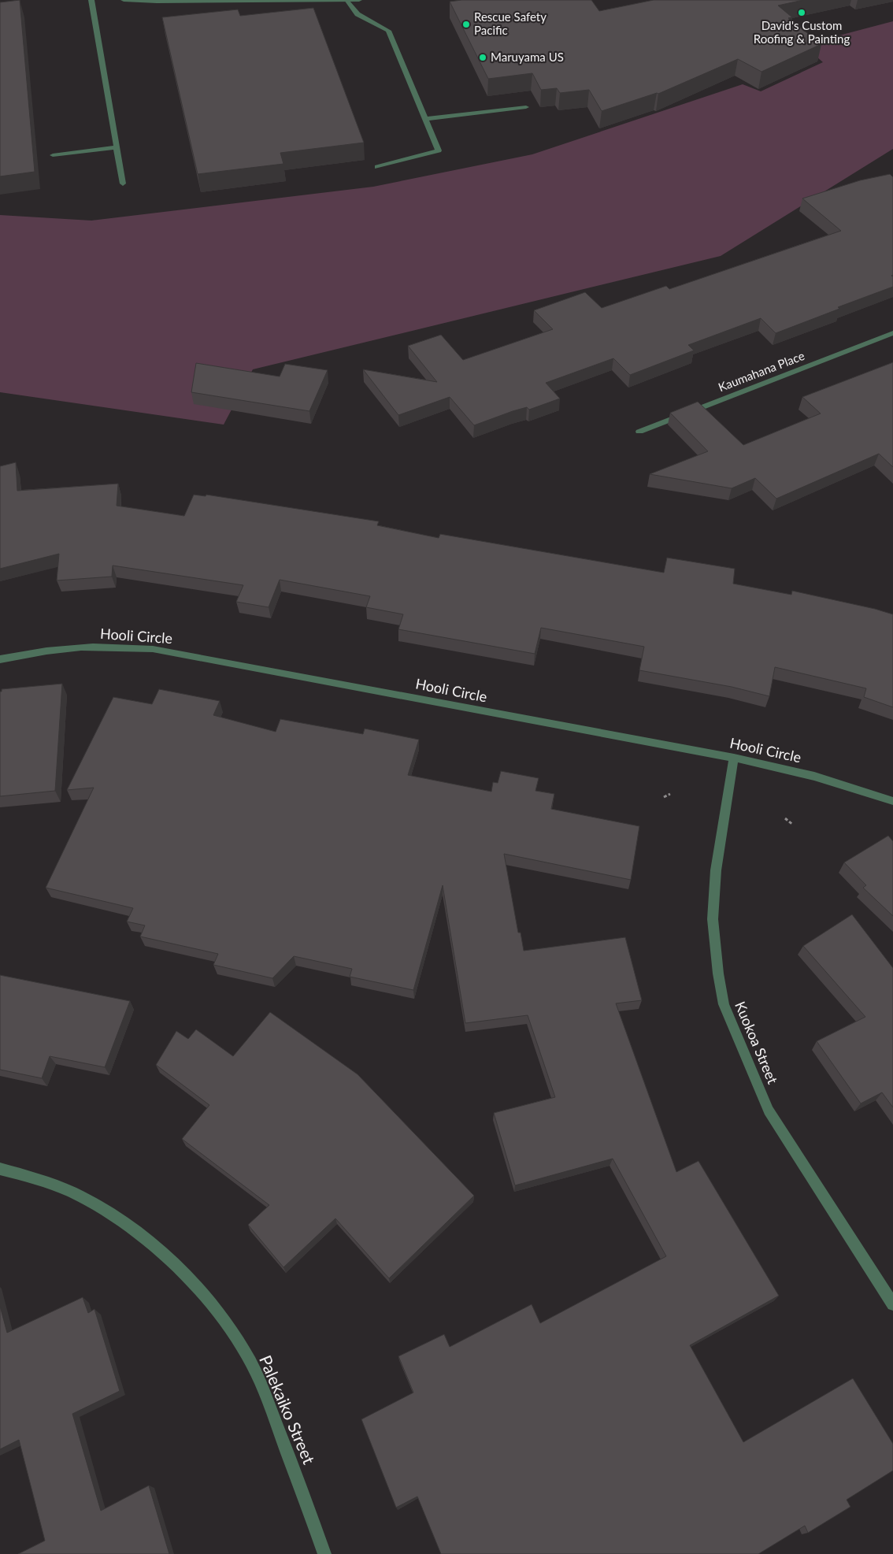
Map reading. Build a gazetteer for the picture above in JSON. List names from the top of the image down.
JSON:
{
  "streets": {
    "street": [
      "Kaumahana Place",
      "Hooli Circle",
      "Kuokoa Street",
      "Palekaiko Street"
    ]
  },
  "crossings": [
    ["Hooli Circle", "Kuokoa Street"]
  ],
  "places": ["David's Custom Roofing & Painting", "Rescue Safety Pacific", "Maruyama US"]
}
